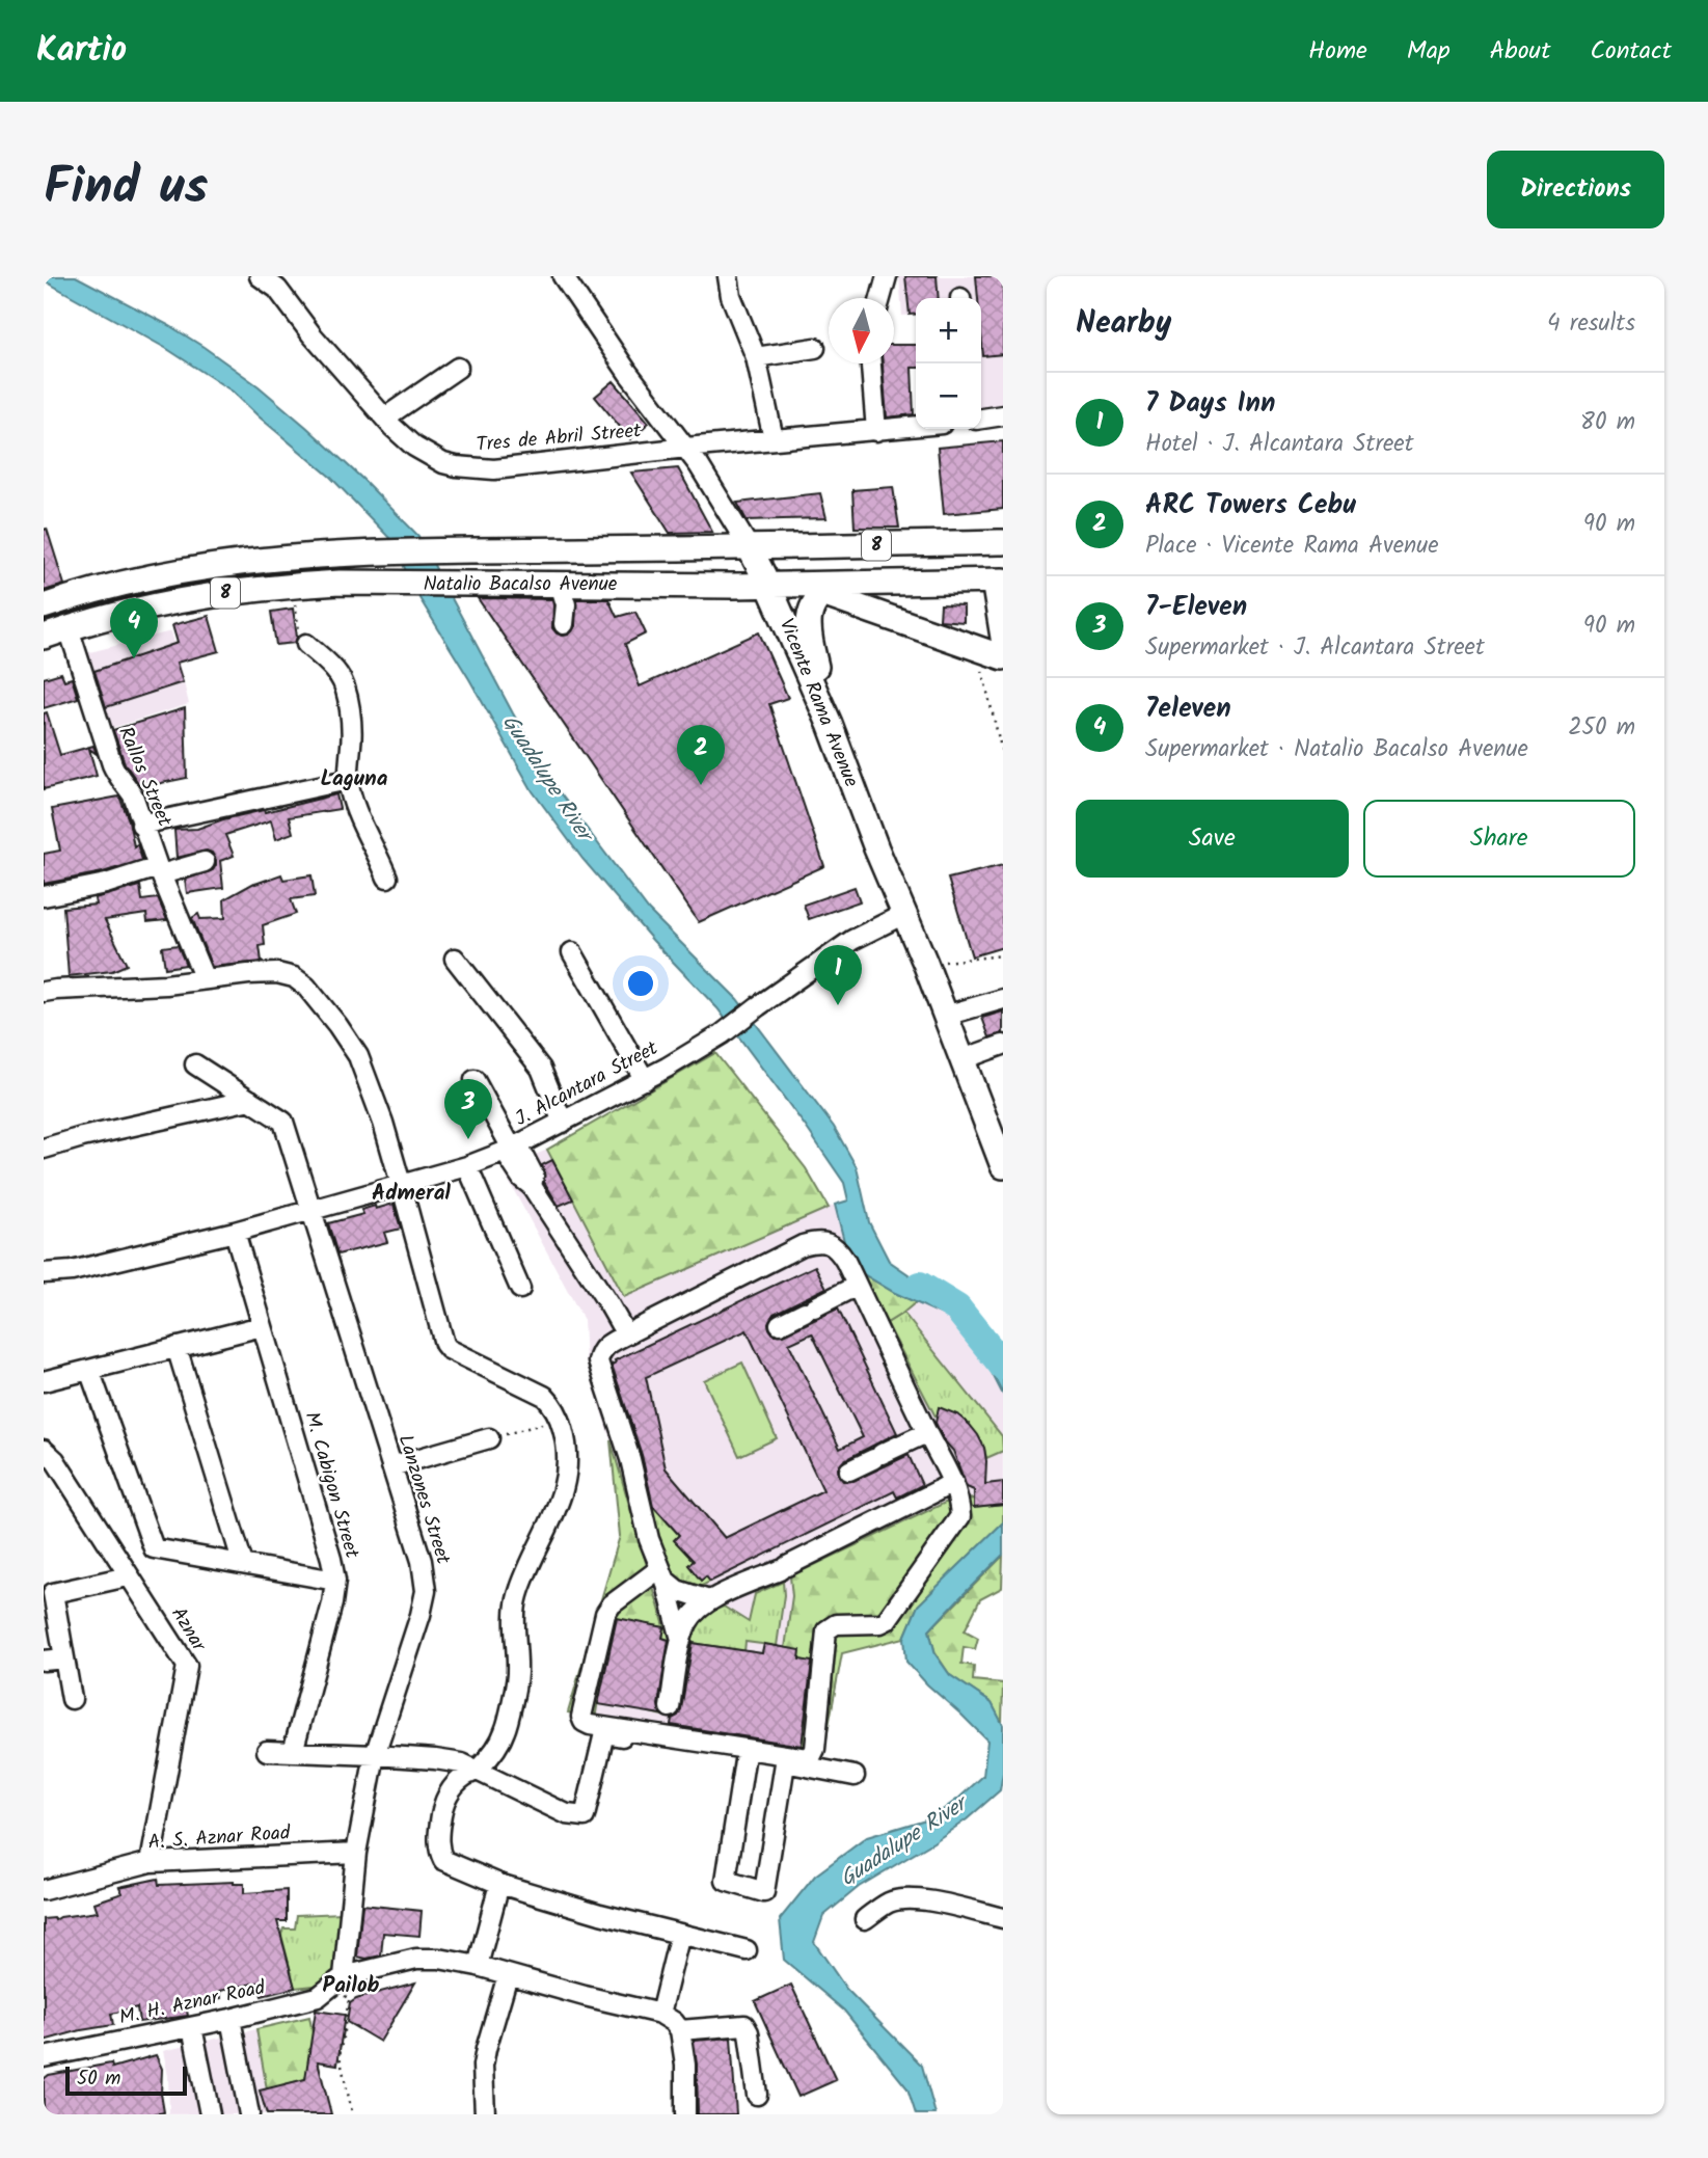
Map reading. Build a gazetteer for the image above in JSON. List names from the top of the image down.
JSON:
{
  "streets": {
    "main road": ["8", "Natalio Bacalso Avenue", "Vicente Rama Avenue"],
    "street": [
      "Tres de Abril Street",
      "Rallos Street",
      "J. Alcantara Street",
      "M. Cabigon Street",
      "Lanzones Street",
      "Aznar",
      "A. S. Aznar Road",
      "M. H. Aznar Road"
    ]
  },
  "crossings": [
    ["Tres de Abril Street", "Vicente Rama Avenue"],
    ["Natalio Bacalso Avenue", "Vicente Rama Avenue"],
    ["Natalio Bacalso Avenue", "Rallos Street"],
    ["Vicente Rama Avenue", "J. Alcantara Street"],
    ["J. Alcantara Street", "M. Cabigon Street"],
    ["J. Alcantara Street", "Lanzones Street"],
    ["Lanzones Street", "A. S. Aznar Road"],
    ["Lanzones Street", "M. H. Aznar Road"],
    ["Aznar", "A. S. Aznar Road"]
  ],
  "districts": ["Laguna", "Admeral", "Pailob"],
  "water": ["Guadalupe River"],
  "scale_bar": "50 m",
  "north": "bottom",
  "page": {
    "header": "Kartio",
    "nav": [
      "Home",
      "Map",
      "About",
      "Contact"
    ],
    "title": "Find us",
    "buttons": [
      "Directions",
      ["Save", "Share"]
    ],
    "heading": ["Nearby", "4 results"],
    "map_buttons": ["+", "−"],
    "list": [
      {
        "mark": "1",
        "name": "7 Days Inn",
        "note": "Hotel · J. Alcantara Street",
        "value": "80 m"
      },
      {
        "mark": "2",
        "name": "ARC Towers Cebu",
        "note": "Place · Vicente Rama Avenue",
        "value": "90 m"
      },
      {
        "mark": "3",
        "name": "7-Eleven",
        "note": "Supermarket · J. Alcantara Street",
        "value": "90 m"
      },
      {
        "mark": "4",
        "name": "7eleven",
        "note": "Supermarket · Natalio Bacalso Avenue",
        "value": "250 m"
      }
    ],
    "pins": [
      "4",
      "2",
      "1",
      "3"
    ],
    "scale": "50 m"
  }
}
